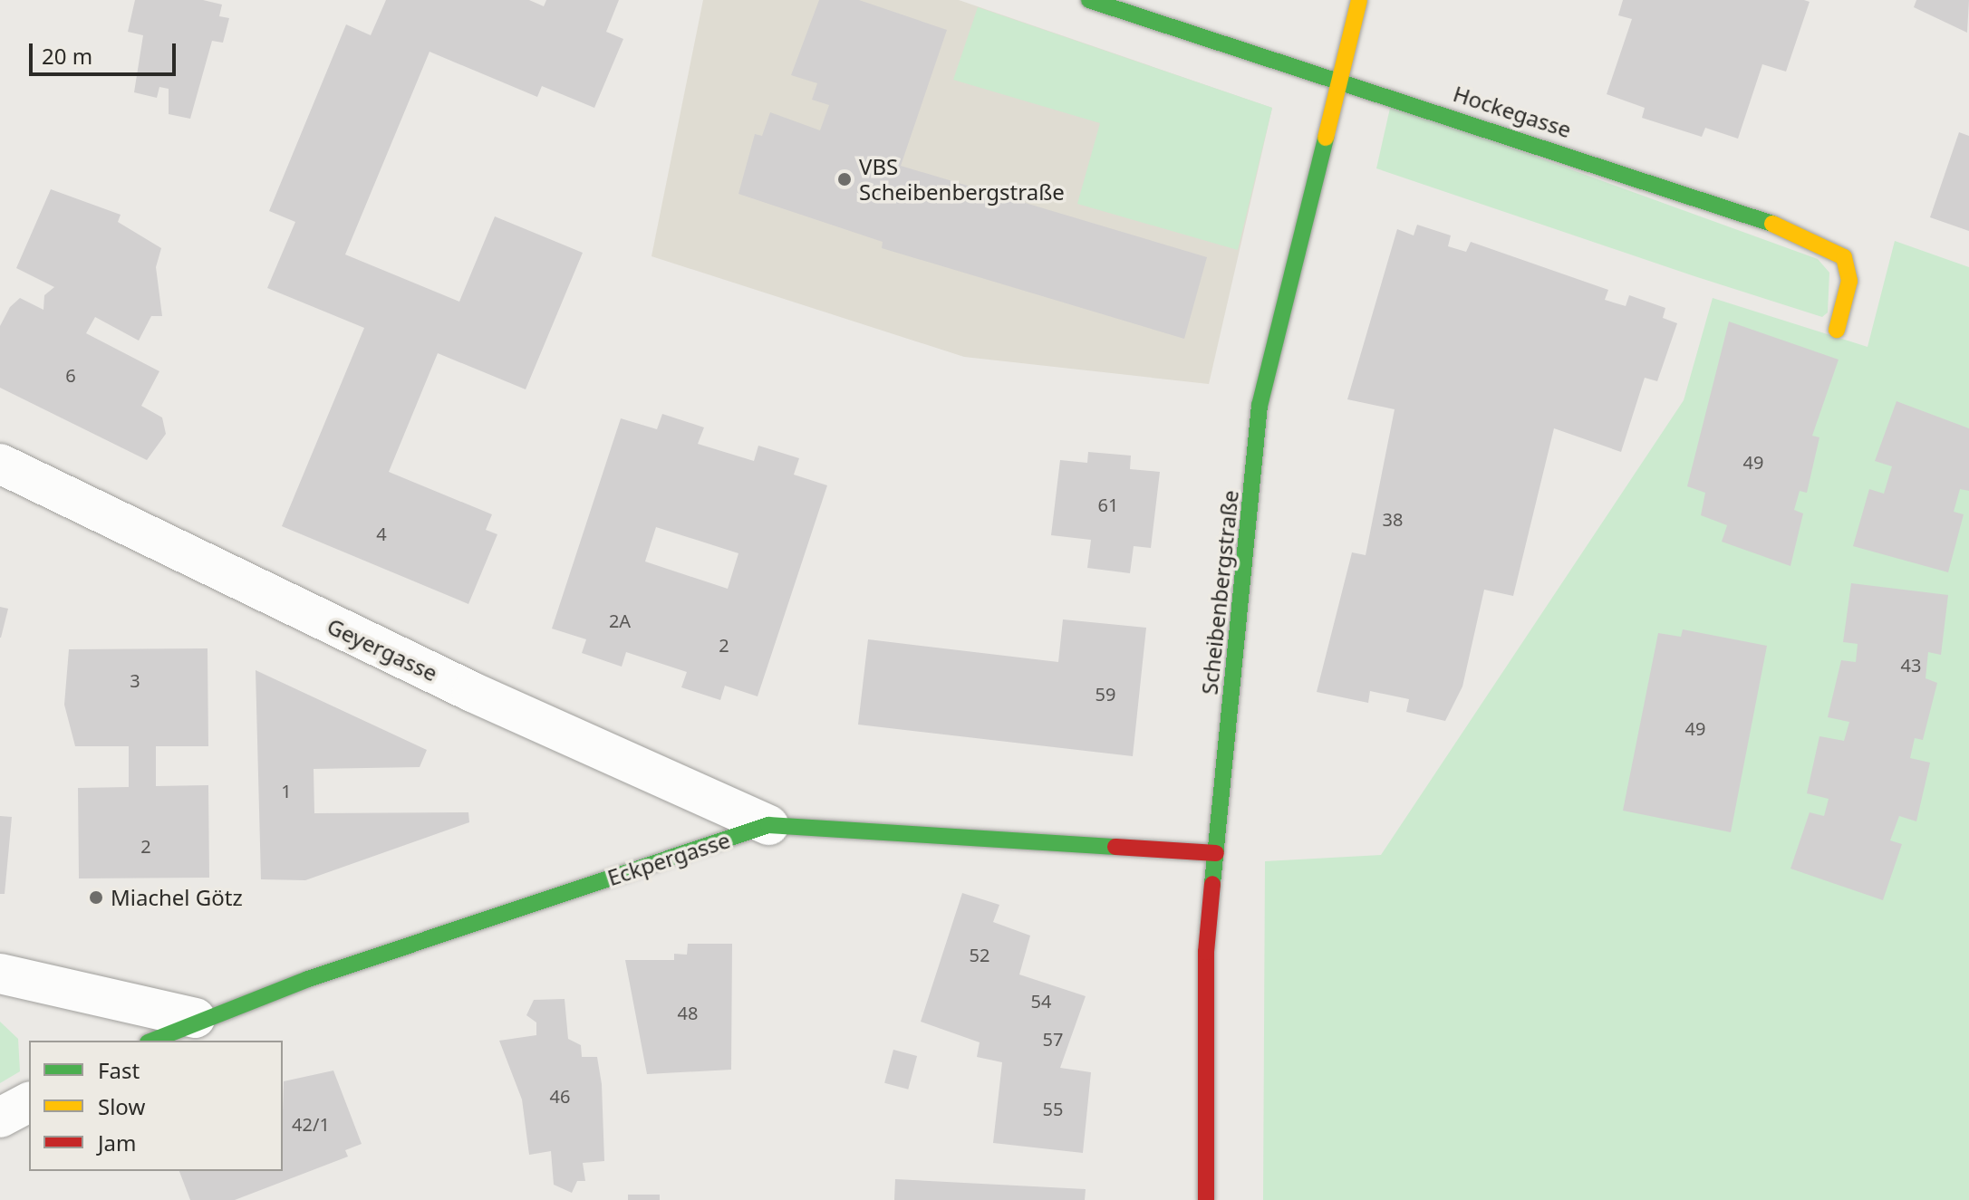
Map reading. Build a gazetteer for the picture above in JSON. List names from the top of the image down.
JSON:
{
  "streets": {
    "street": [
      "Hockegasse",
      "Scheibenbergstraße",
      "Geyergasse",
      "Eckpergasse"
    ]
  },
  "crossings": [
    ["Hockegasse", "Scheibenbergstraße"],
    ["Scheibenbergstraße", "Eckpergasse"],
    ["Geyergasse", "Eckpergasse"]
  ],
  "places": ["VBS Scheibenbergstraße", "Miachel Götz"],
  "house_numbers": [
    "6",
    "49",
    "61",
    "38",
    "4",
    "2A",
    "2",
    "43",
    "3",
    "59",
    "49",
    "1",
    "2",
    "52",
    "54",
    "48",
    "57",
    "46",
    "55",
    "42/1"
  ],
  "legend": ["Fast", "Slow", "Jam"],
  "scale_bar": "20 m"
}
